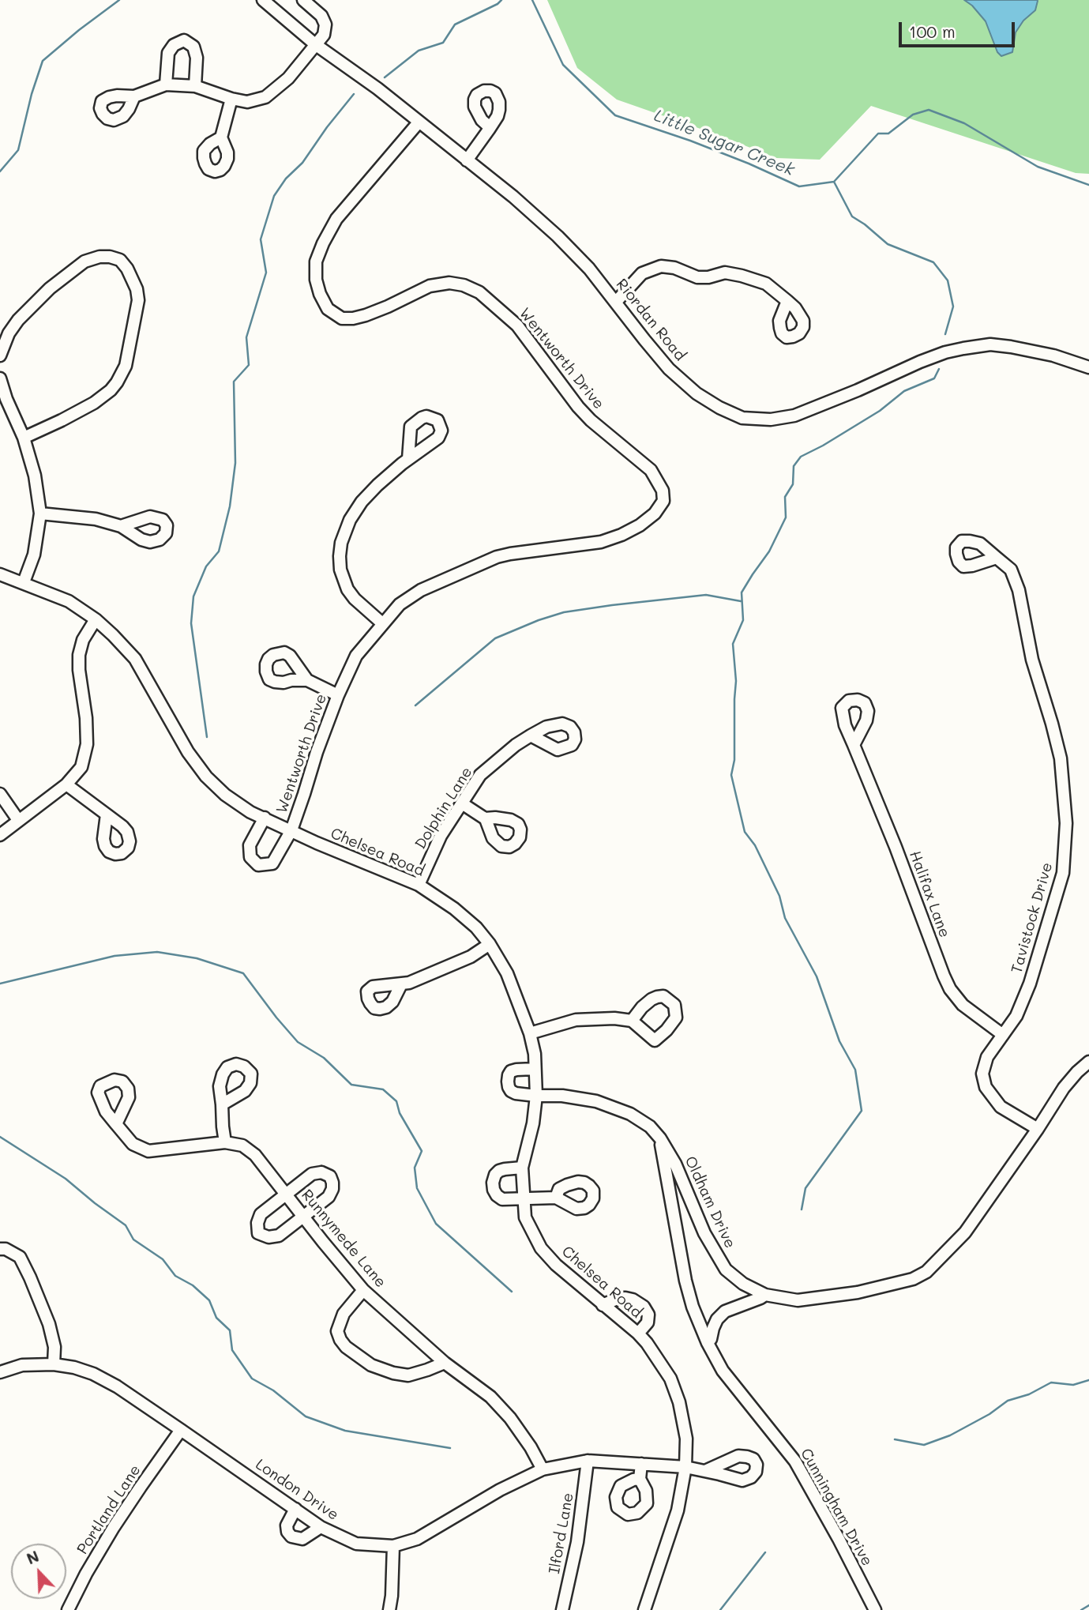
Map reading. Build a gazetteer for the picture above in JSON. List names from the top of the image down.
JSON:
{
  "streets": {
    "street": [
      "Riordan Road",
      "Wentworth Drive",
      "Dolphin Lane",
      "Chelsea Road",
      "Halifax Lane",
      "Tavistock Drive",
      "Oldham Drive",
      "Runnymede Lane",
      "London Drive",
      "Cunningham Drive",
      "Portland Lane",
      "Ilford Lane"
    ]
  },
  "crossings": [
    ["Riordan Road", "Wentworth Drive"],
    ["Wentworth Drive", "Chelsea Road"],
    ["Dolphin Lane", "Chelsea Road"],
    ["Chelsea Road", "Oldham Drive"],
    ["Chelsea Road", "London Drive"],
    ["Halifax Lane", "Tavistock Drive"],
    ["Tavistock Drive", "Oldham Drive"],
    ["Oldham Drive", "Cunningham Drive"],
    ["Runnymede Lane", "London Drive"],
    ["London Drive", "Portland Lane"],
    ["London Drive", "Ilford Lane"]
  ],
  "water": ["Little Sugar Creek"],
  "scale_bar": "100 m",
  "north": "top left"
}
